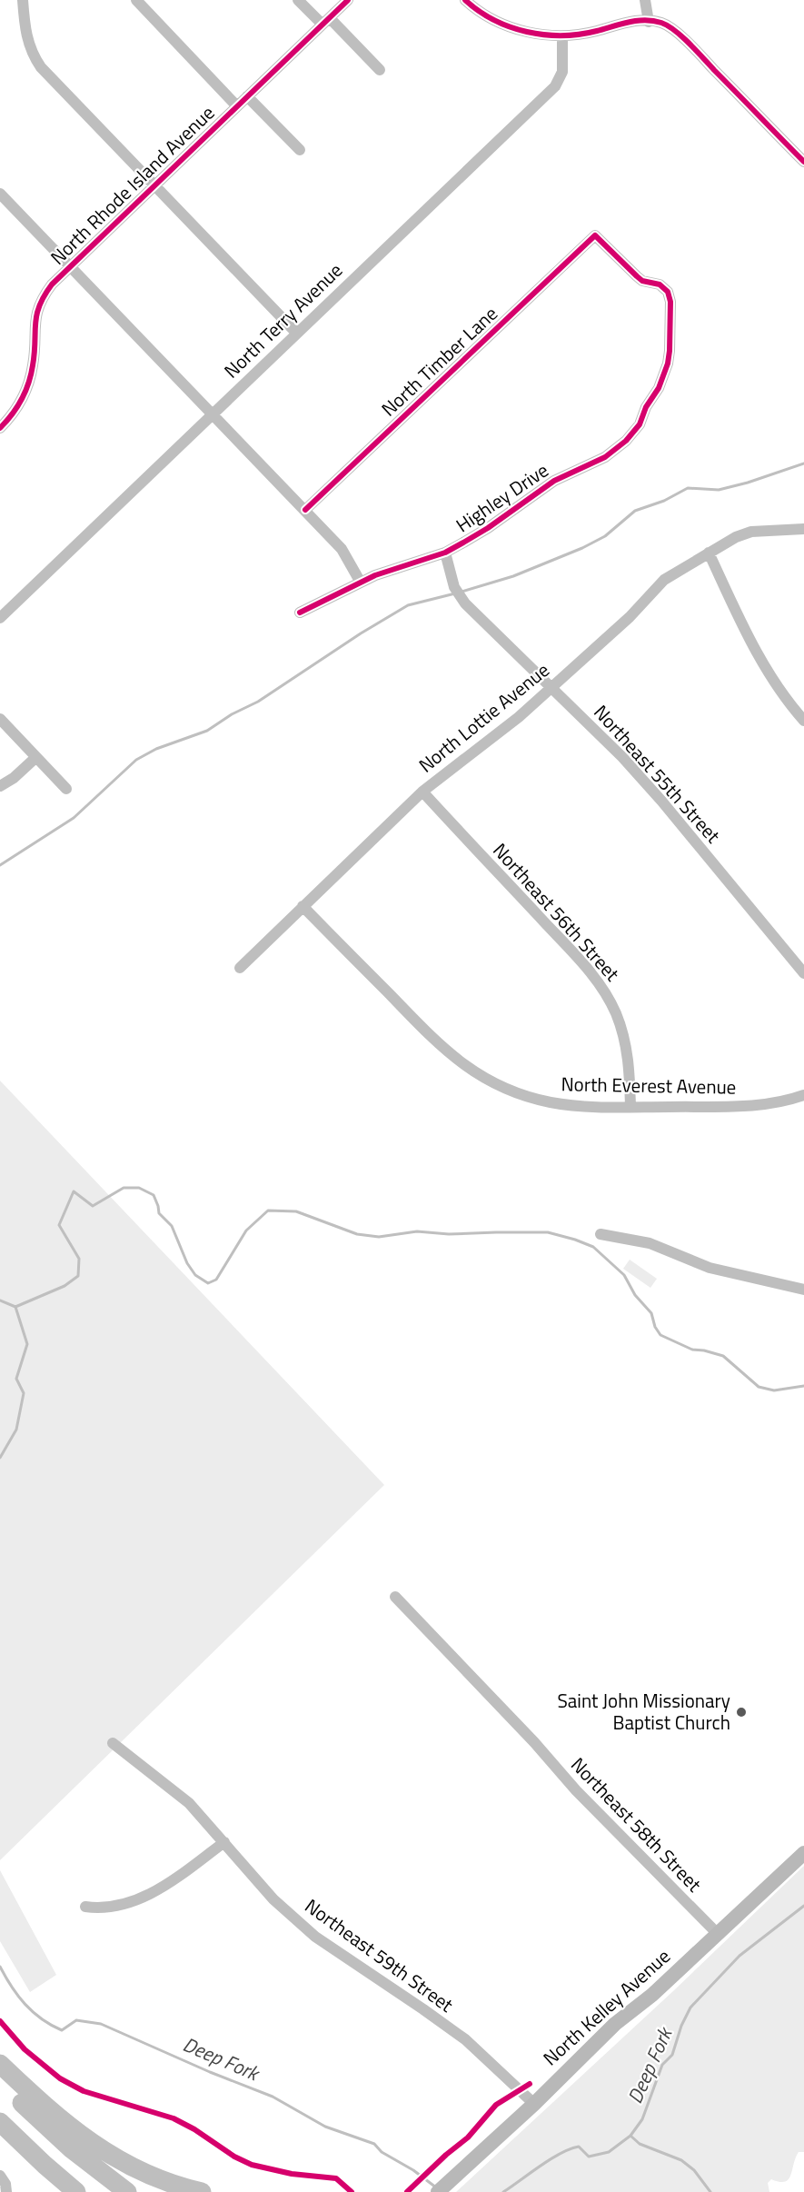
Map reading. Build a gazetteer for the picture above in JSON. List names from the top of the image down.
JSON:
{
  "streets": {
    "street": [
      "North Rhode Island Avenue",
      "North Terry Avenue",
      "North Timber Lane",
      "Highley Drive",
      "North Lottie Avenue",
      "Northeast 55th Street",
      "Northeast 56th Street",
      "North Everest Avenue",
      "Northeast 58th Street",
      "Northeast 59th Street",
      "North Kelley Avenue"
    ]
  },
  "crossings": [
    ["North Timber Lane", "Highley Drive"],
    ["Highley Drive", "Northeast 55th Street"],
    ["North Lottie Avenue", "Northeast 55th Street"],
    ["North Lottie Avenue", "Northeast 56th Street"],
    ["North Lottie Avenue", "North Everest Avenue"],
    ["Northeast 56th Street", "North Everest Avenue"],
    ["Northeast 58th Street", "North Kelley Avenue"],
    ["Northeast 59th Street", "North Kelley Avenue"]
  ],
  "water": ["Deep Fork"],
  "places": ["Saint John Missionary Baptist Church"]
}
